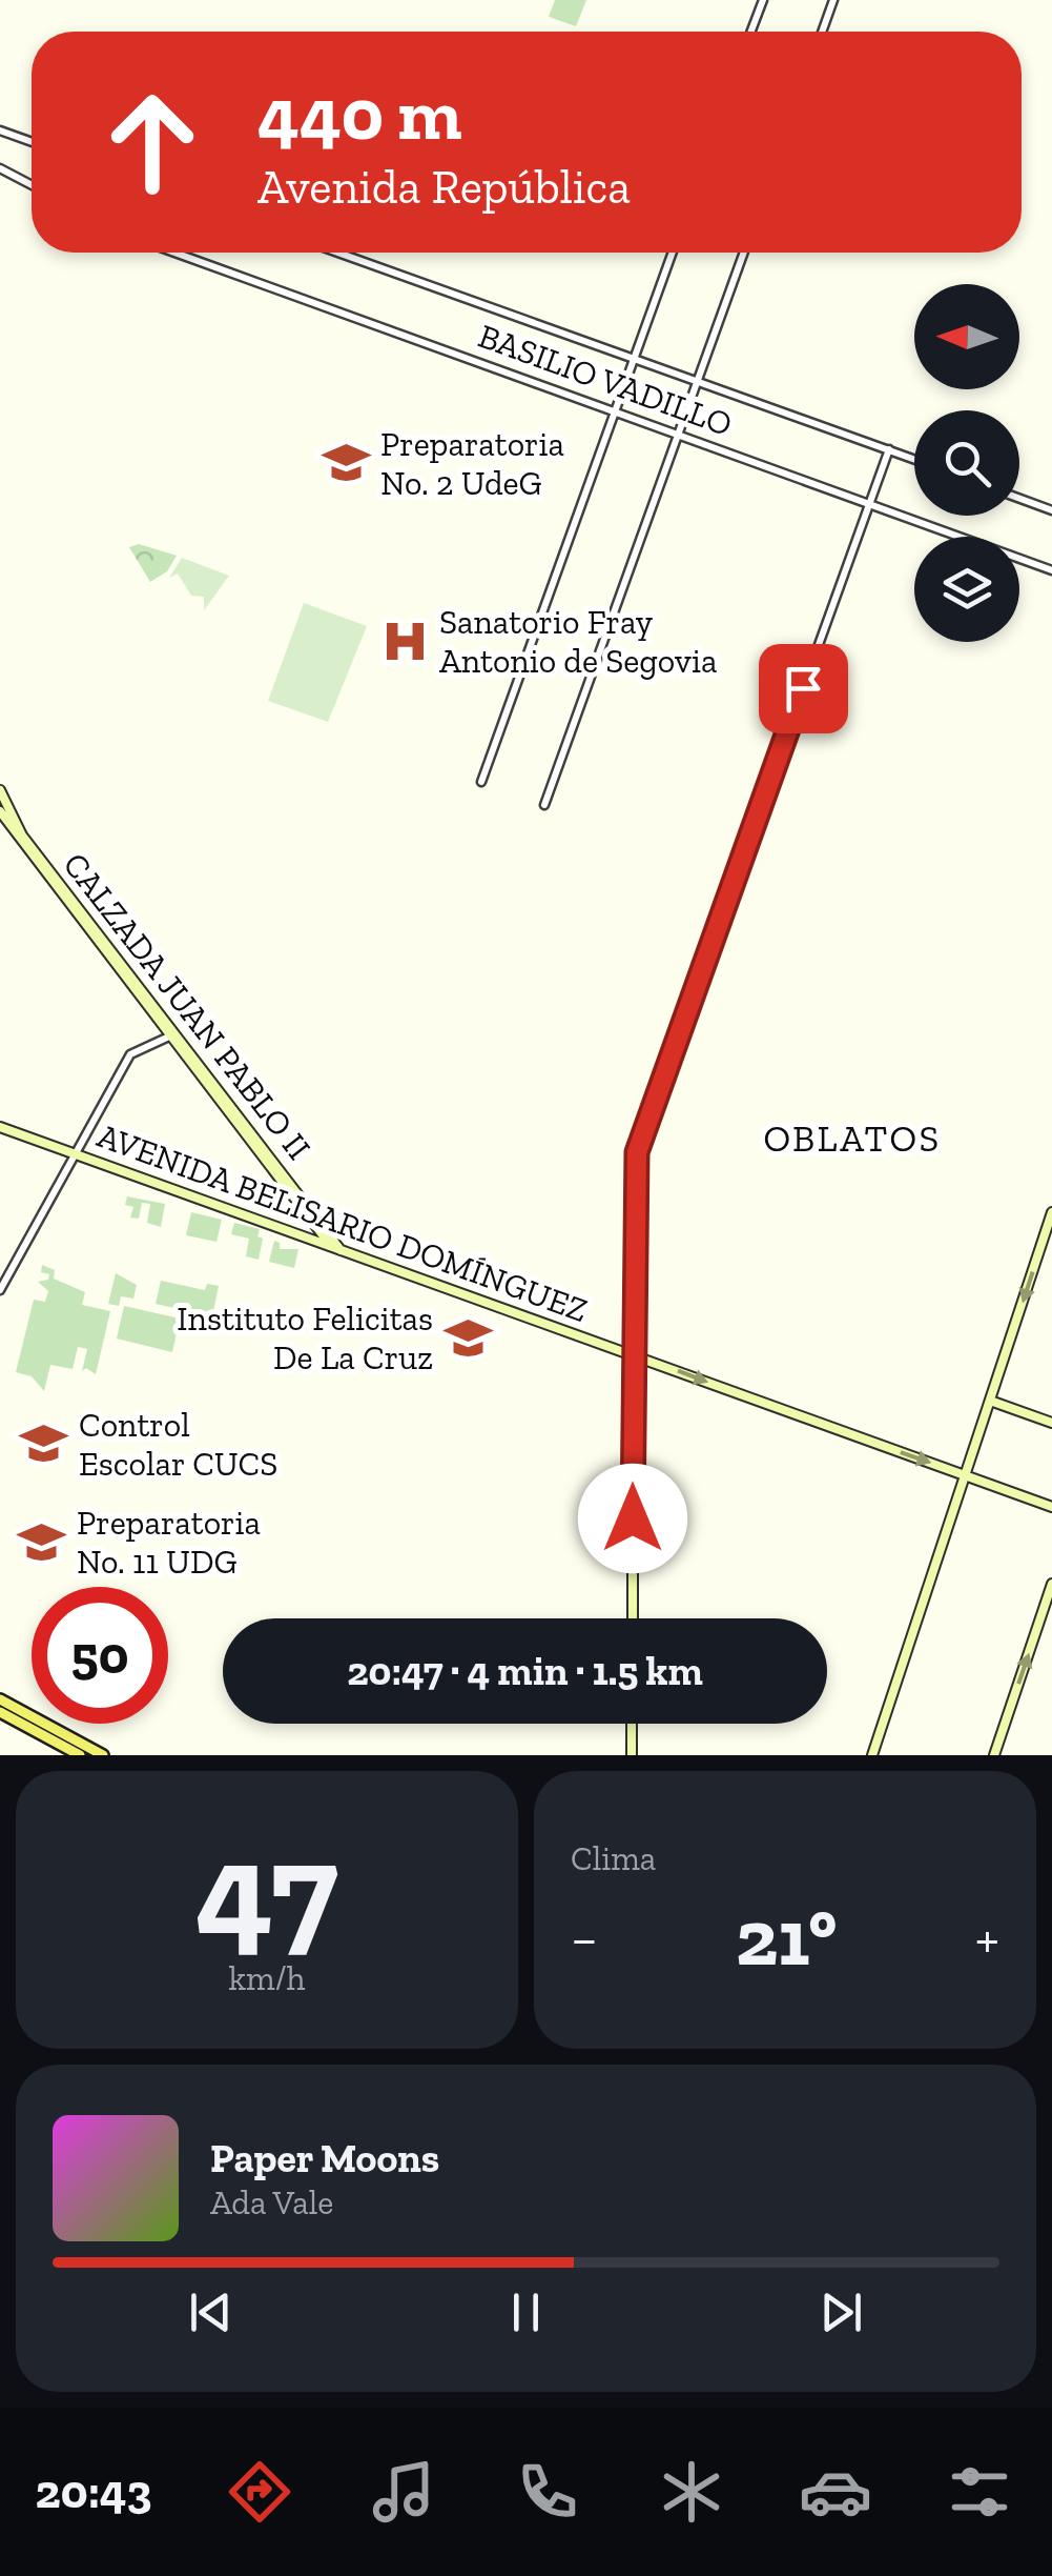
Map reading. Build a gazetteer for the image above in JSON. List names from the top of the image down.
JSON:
{
  "streets": {
    "main road": ["CALZADA JUAN PABLO II", "AVENIDA BELISARIO DOMÍNGUEZ"],
    "street": ["BASILIO VADILLO"]
  },
  "crossings": [
    ["CALZADA JUAN PABLO II", "AVENIDA BELISARIO DOMÍNGUEZ"]
  ],
  "districts": ["OBLATOS"],
  "places": {
    "school or university": [
      "Preparatoria No. 2 UdeG",
      "Instituto Felicitas De La Cruz",
      "Control Escolar CUCS",
      "Preparatoria No. 11 UDG"
    ],
    "hospital": ["Sanatorio Fray Antonio de Segovia"]
  },
  "north": "left",
  "page": {
    "turn": ["440 m", "Avenida República"],
    "limit": "50",
    "trip": "20:47 · 4 min · 1.5 km",
    "tile": [
      ["47", "km/h"],
      "Clima"
    ],
    "heat": ["−", "21°", "+"],
    "song": ["Paper Moons", "Ada Vale"],
    "tabs": "20:43"
  }
}
